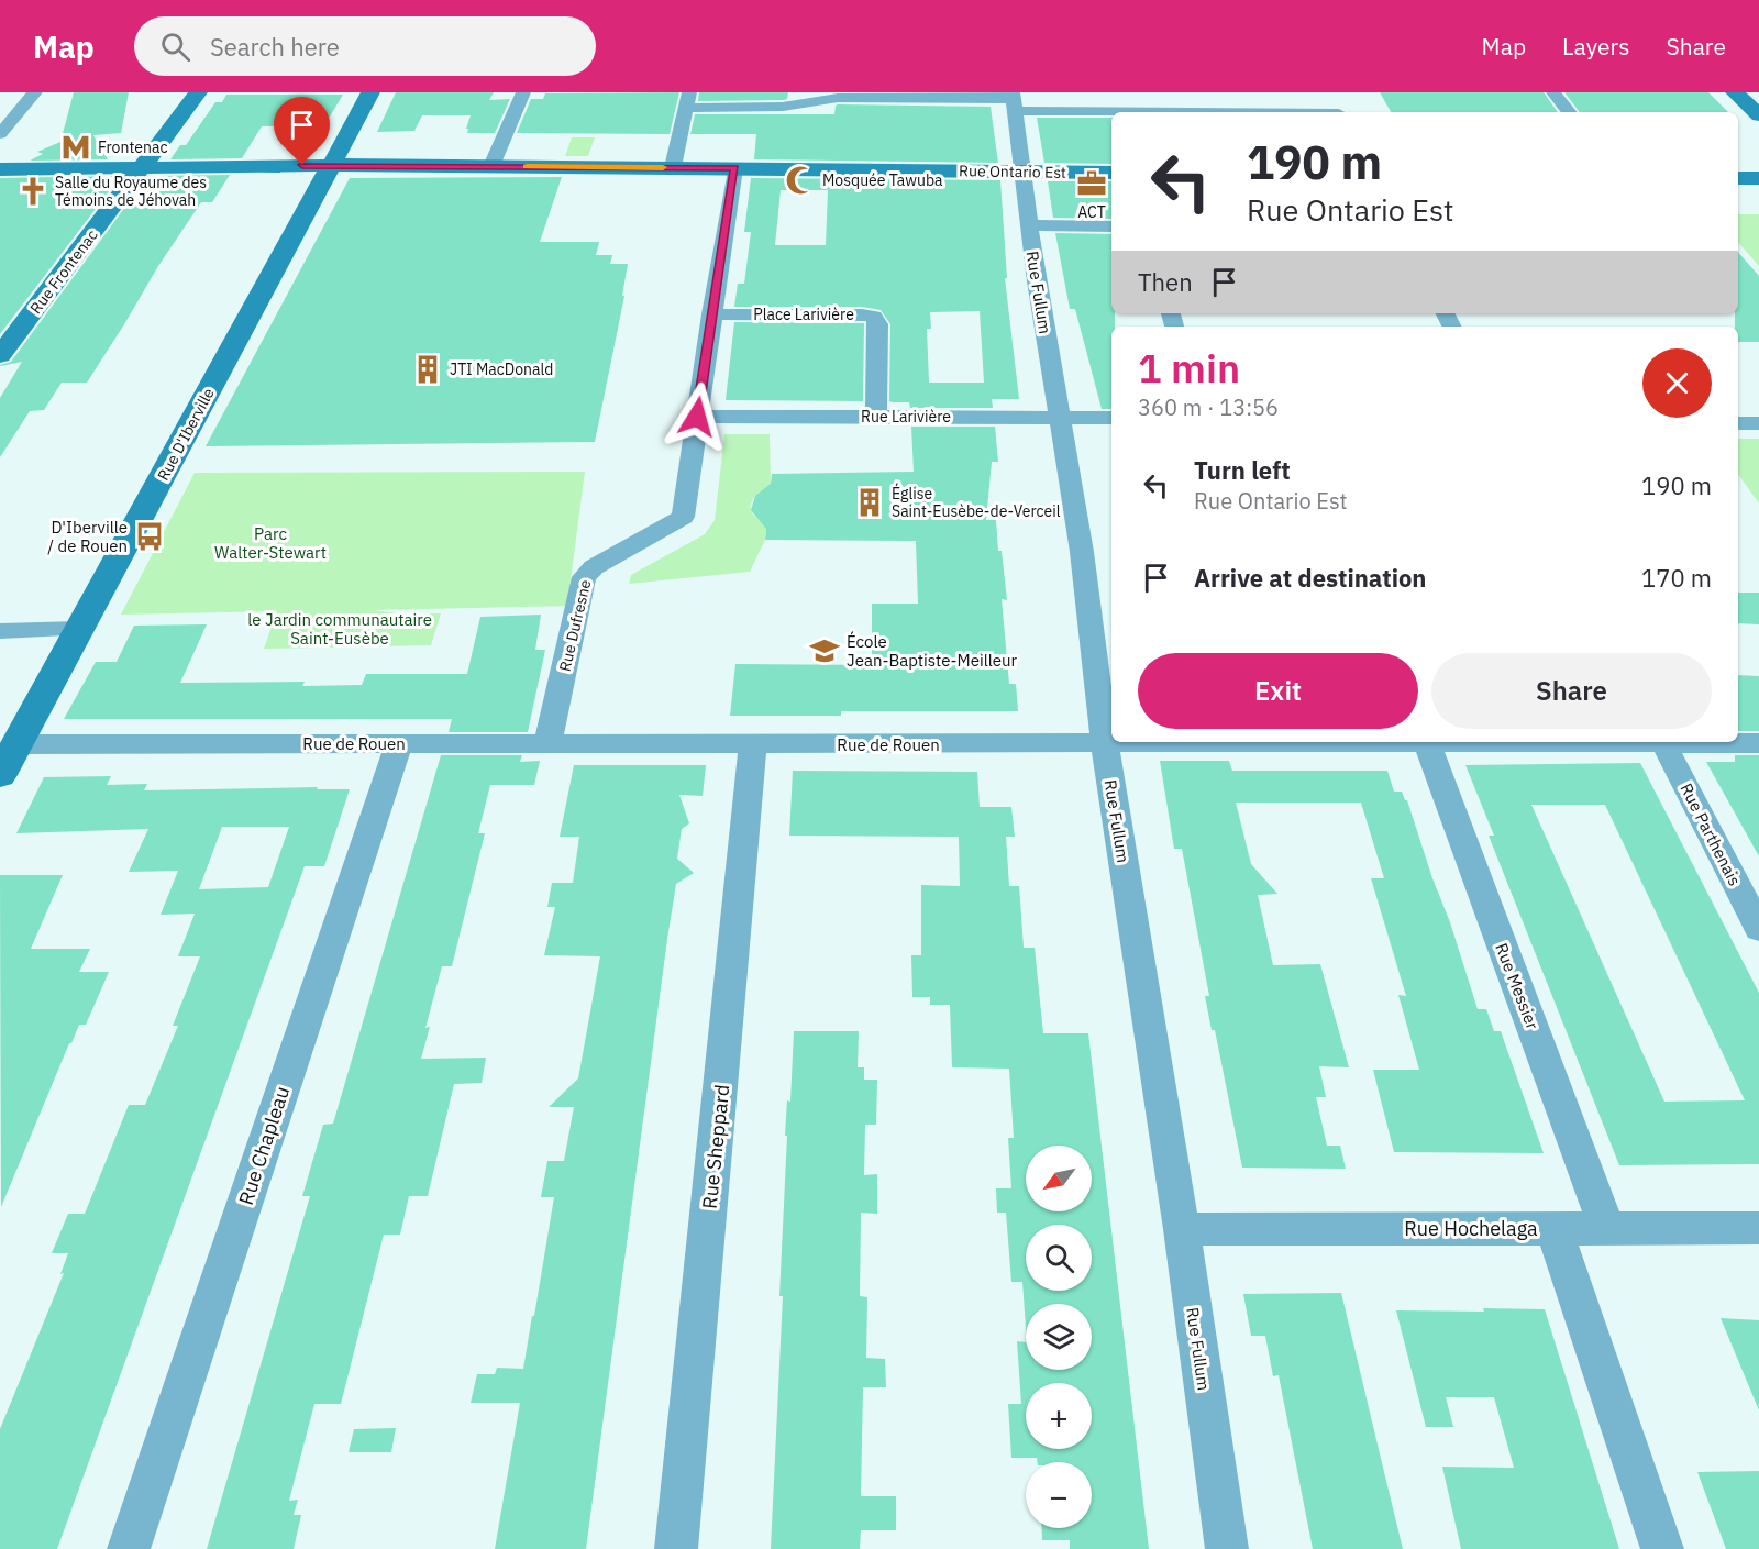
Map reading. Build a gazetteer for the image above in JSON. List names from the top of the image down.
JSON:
{
  "streets": {
    "main road": ["Rue Ontario Est", "Rue Frontenac", "Rue D'Iberville"],
    "street": [
      "Rue Fullum",
      "Place Larivière",
      "Rue Larivière",
      "Rue Dufresne",
      "Rue de Rouen",
      "Rue Parthenais",
      "Rue Messier",
      "Rue Chapleau",
      "Rue Sheppard",
      "Rue Hochelaga"
    ]
  },
  "crossings": [
    ["Rue Ontario Est", "Rue Frontenac"],
    ["Rue Ontario Est", "Rue Fullum"],
    ["Rue Ontario Est", "Rue D'Iberville"],
    ["Rue Ontario Est", "Rue Dufresne"],
    ["Rue Fullum", "Rue Larivière"],
    ["Rue Fullum", "Rue de Rouen"],
    ["Rue Fullum", "Rue Hochelaga"],
    ["Place Larivière", "Rue Larivière"],
    ["Place Larivière", "Rue Dufresne"],
    ["Rue Larivière", "Rue Dufresne"],
    ["Rue D'Iberville", "Rue de Rouen"],
    ["Rue Dufresne", "Rue de Rouen"],
    ["Rue de Rouen", "Rue Messier"],
    ["Rue de Rouen", "Rue Chapleau"],
    ["Rue de Rouen", "Rue Sheppard"],
    ["Rue Messier", "Rue Hochelaga"]
  ],
  "parks": ["Parc Walter-Stewart", "le Jardin communautaire Saint-Eusèbe"],
  "places": {
    "metro station": ["Frontenac"],
    "mosque": ["Mosquée Tawuba"],
    "office": ["ACT"],
    "church": ["Salle du Royaume des Témoins de Jéhovah"],
    "building": ["JTI MacDonald", "Église Saint-Eusèbe-de-Verceil"],
    "bus stop": ["D'Iberville / de Rouen"],
    "school or university": ["École Jean-Baptiste-Meilleur"]
  },
  "north": "bottom left",
  "page": {
    "header": "Map",
    "search": "Search here",
    "nav": ["Map", "Layers", "Share"],
    "turn": ["190 m", "Rue Ontario Est"],
    "then": "Then",
    "heading": ["1 min", "360 m · 13:56"],
    "list": [
      {
        "name": "Turn left",
        "note": "Rue Ontario Est",
        "value": "190 m"
      },
      {
        "name": "Arrive at destination",
        "value": "170 m"
      }
    ],
    "buttons": ["Exit", "Share"],
    "map_buttons": ["+", "−"]
  }
}
